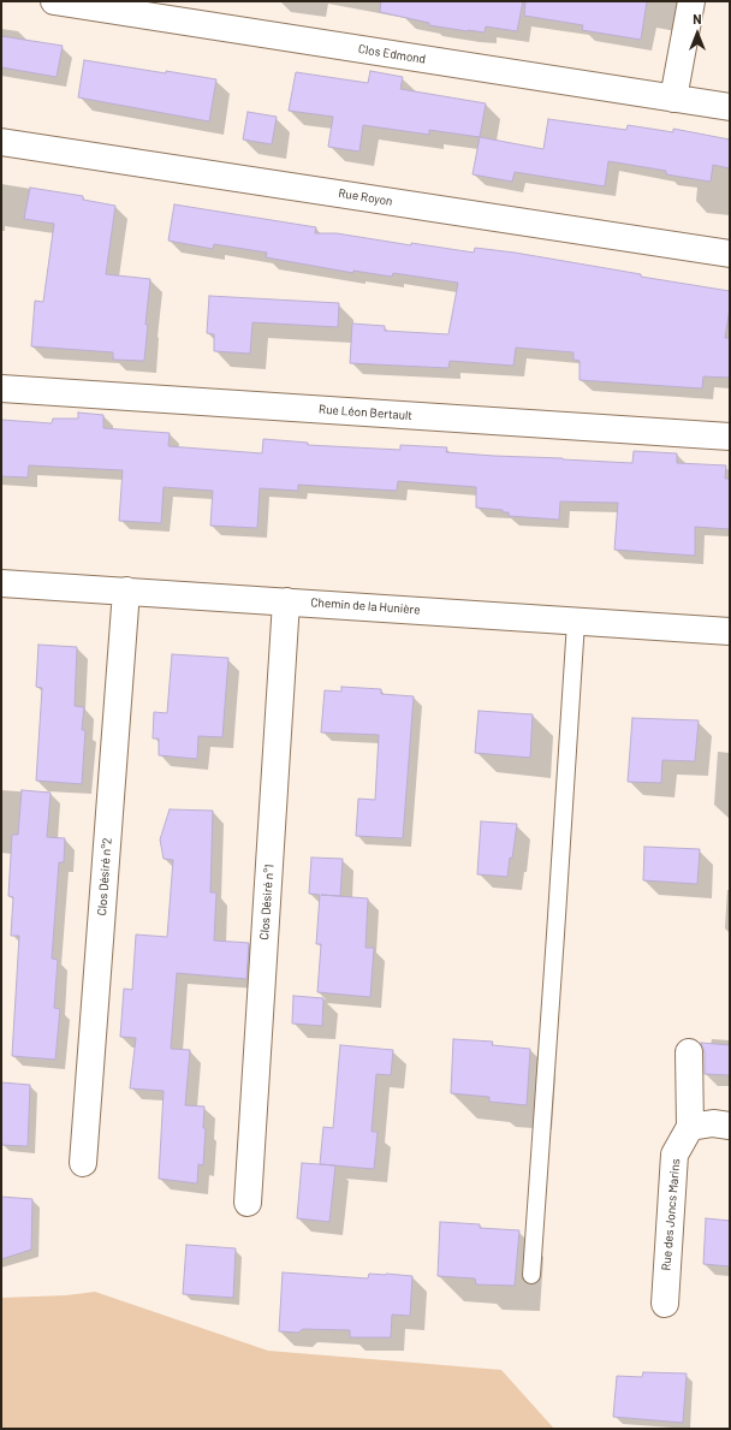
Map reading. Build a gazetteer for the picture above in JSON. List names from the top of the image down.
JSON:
{
  "streets": {
    "street": [
      "Clos Edmond",
      "Rue Royon",
      "Rue Léon Bertault",
      "Chemin de la Hunière",
      "Clos Désiré n°2",
      "Clos Désiré n°1",
      "Rue des Joncs Marins"
    ]
  },
  "crossings": [
    ["Chemin de la Hunière", "Clos Désiré n°2"],
    ["Chemin de la Hunière", "Clos Désiré n°1"]
  ],
  "north": "top"
}
